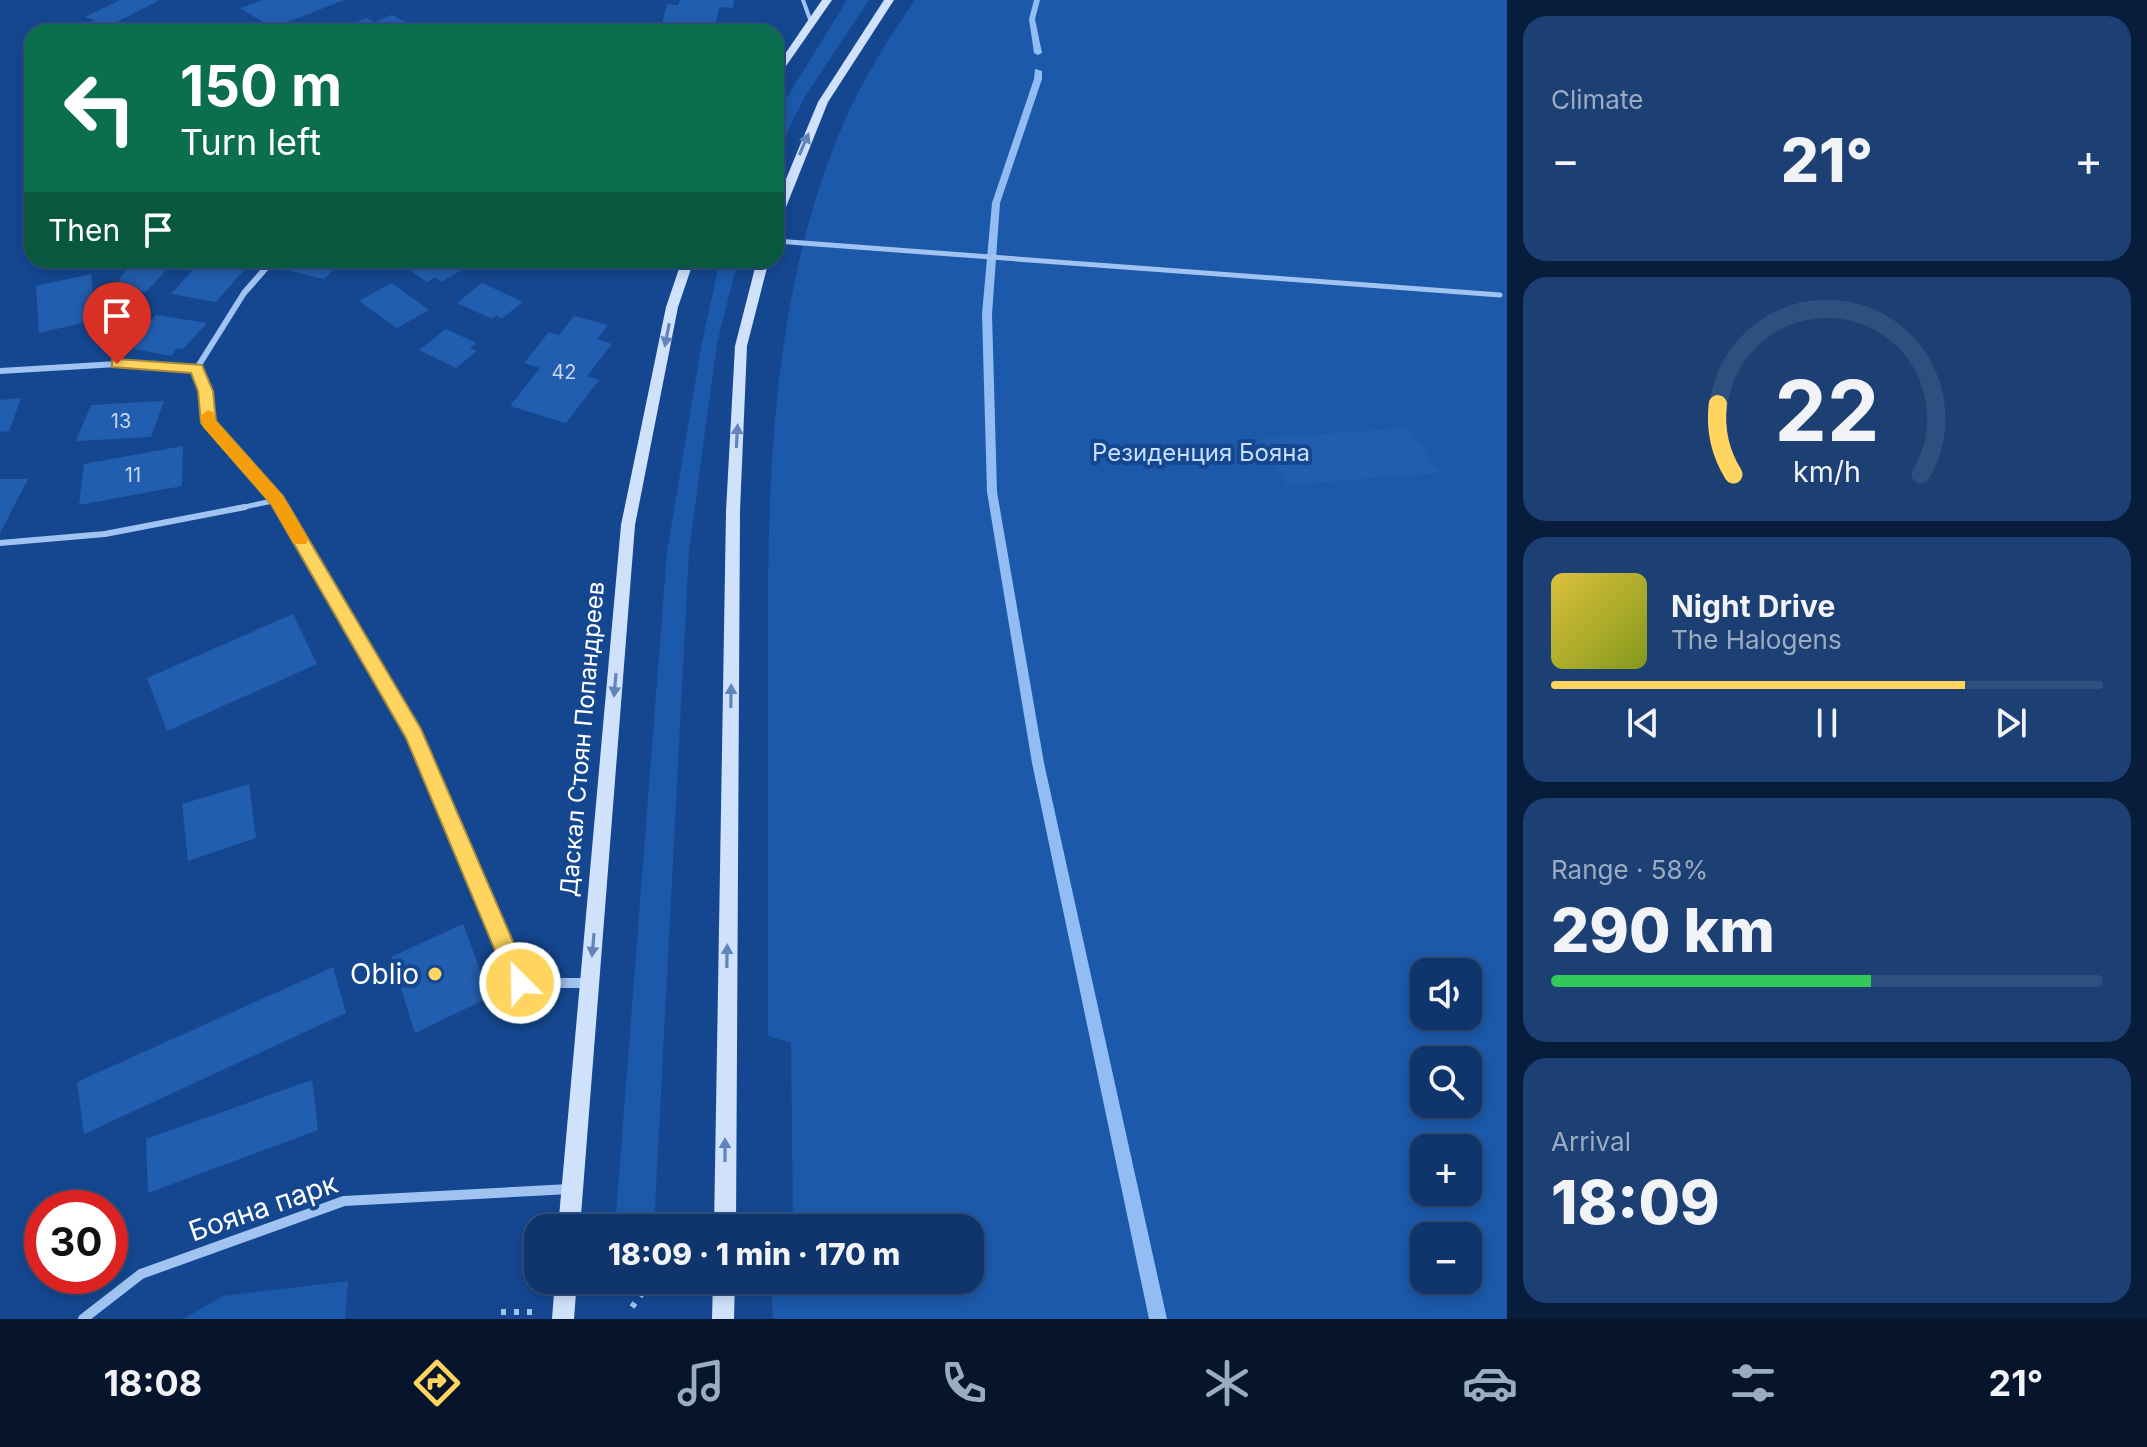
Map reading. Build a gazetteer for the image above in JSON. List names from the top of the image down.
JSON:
{
  "streets": {
    "main road": ["Даскал Стоян Попандреев"],
    "street": ["Бояна парк"]
  },
  "crossings": [
    ["Даскал Стоян Попандреев", "Бояна парк"]
  ],
  "parks": ["Резиденция Бояна"],
  "places": ["Oblio"],
  "house_numbers": ["42", "13", "11"],
  "page": {
    "tile": [
      "Climate",
      ["Range · 58%", "290 km"],
      ["Arrival", "18:09"]
    ],
    "turn": ["150 m", "Turn left"],
    "heat": ["−", "21°", "+"],
    "then": "Then",
    "song": ["Night Drive", "The Halogens"],
    "map_buttons": ["+", "−"],
    "limit": "30",
    "trip": "18:09 · 1 min · 170 m",
    "tabs": ["18:08", "21°"],
    "gauge": ["22", "km/h"]
  }
}
